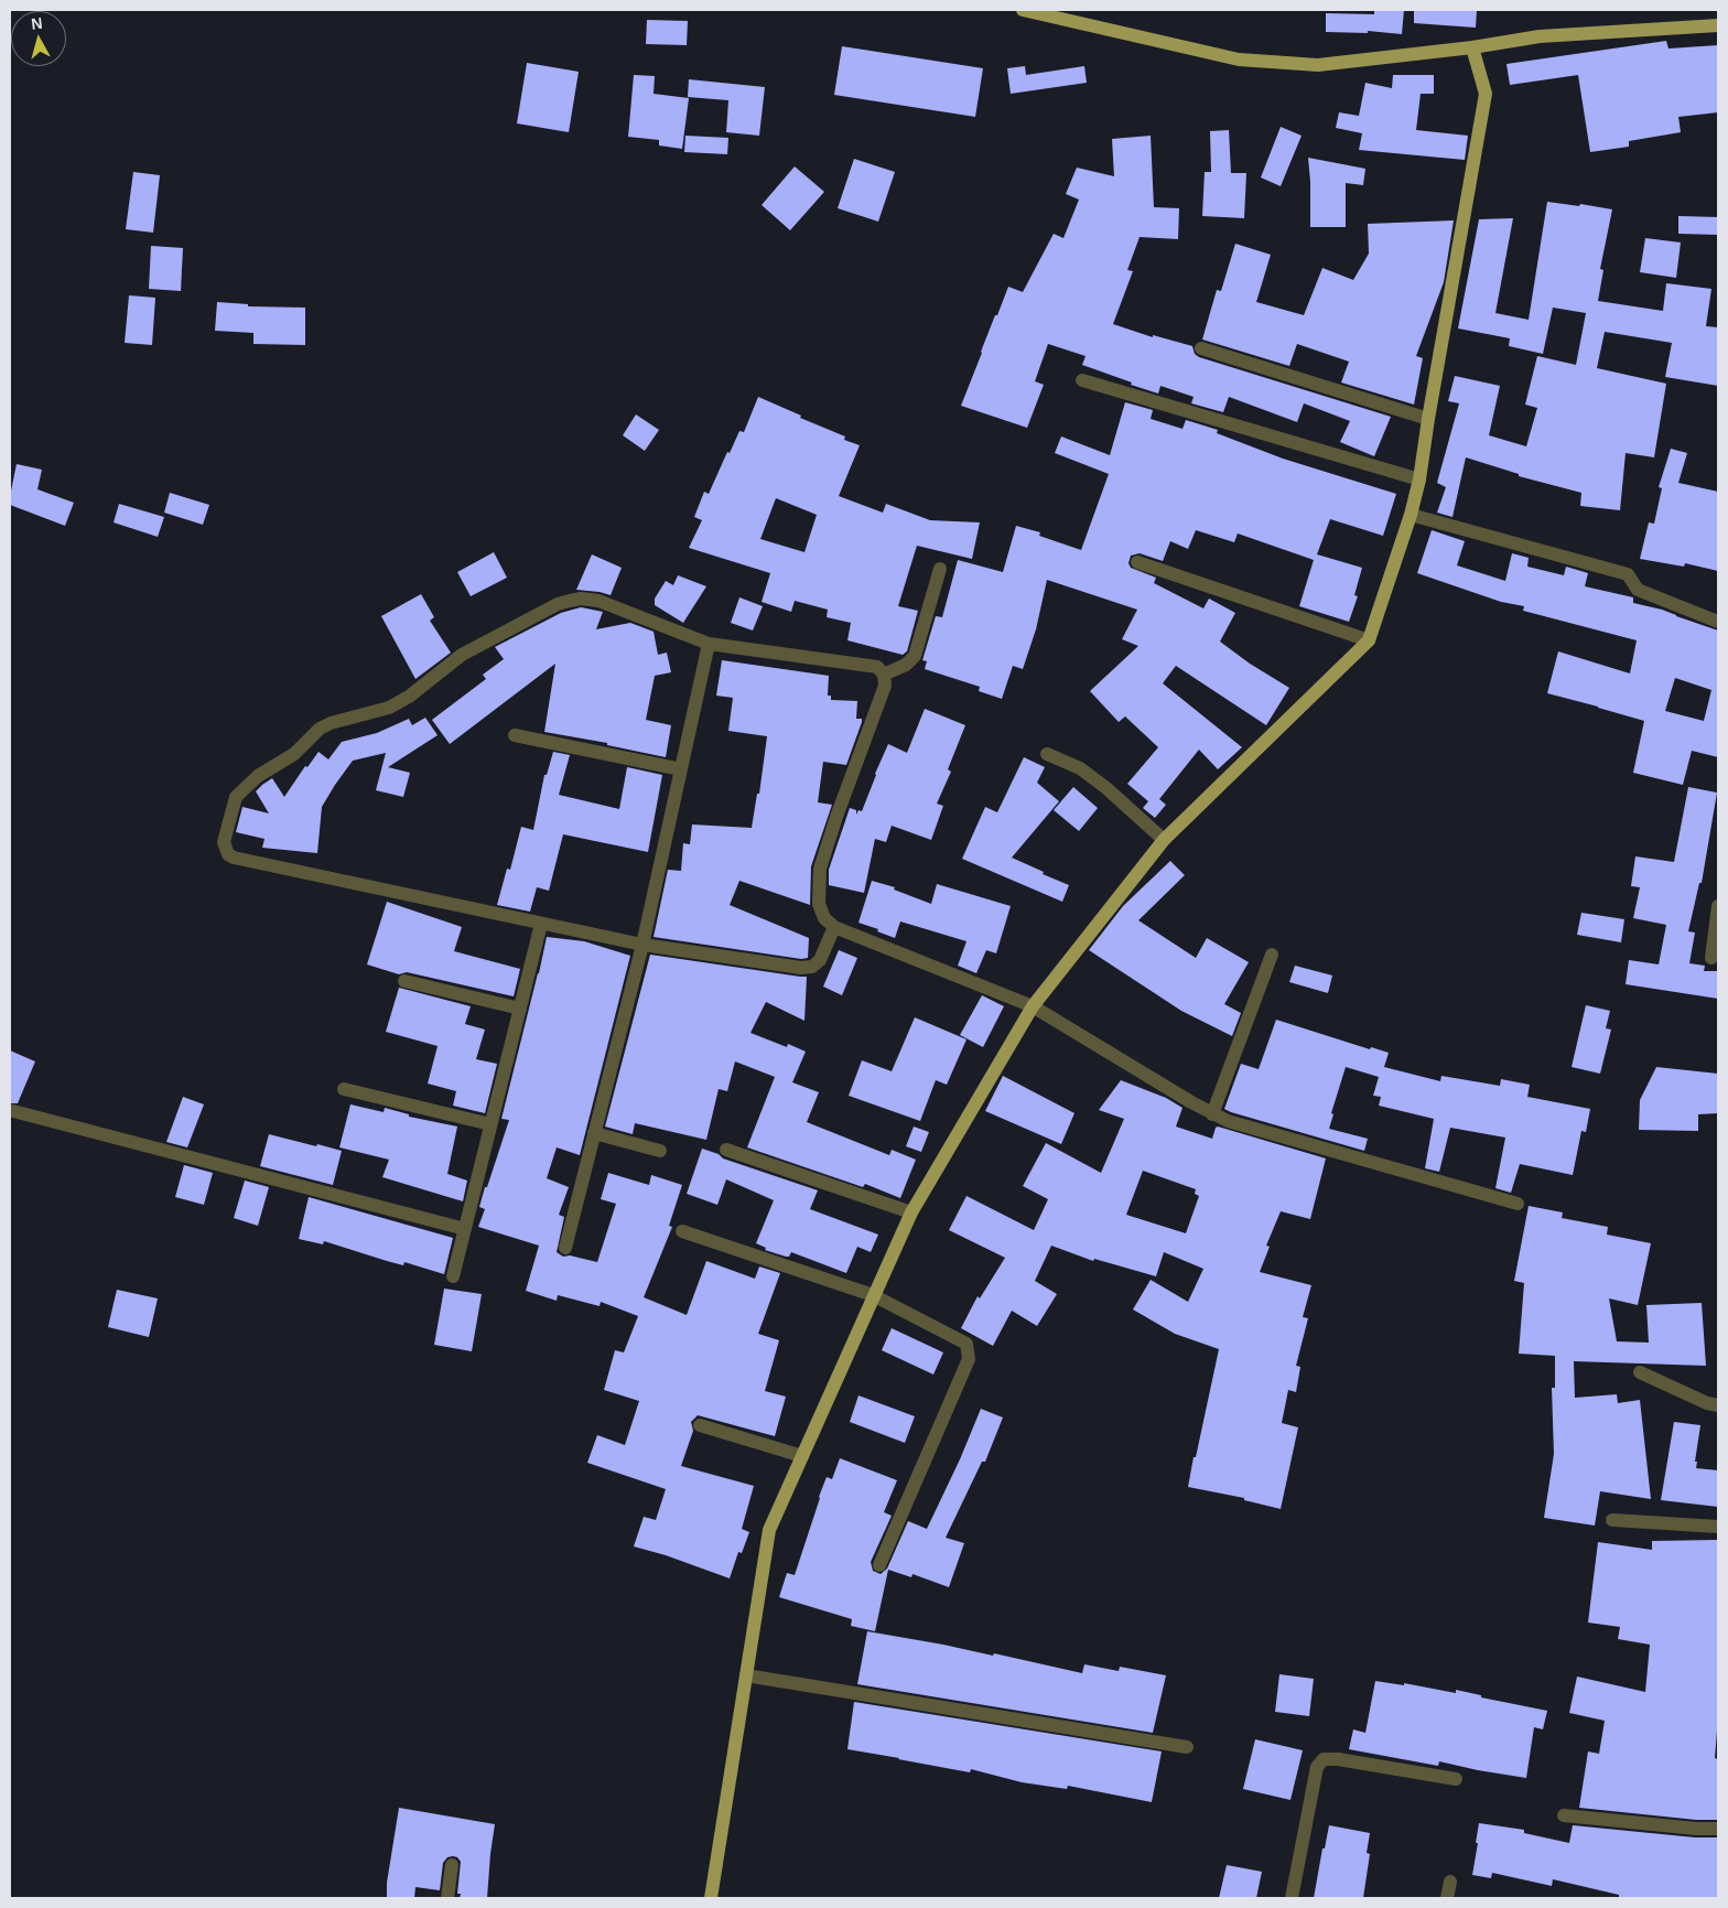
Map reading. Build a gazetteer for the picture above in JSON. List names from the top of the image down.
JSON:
{
  "north": "top"
}
